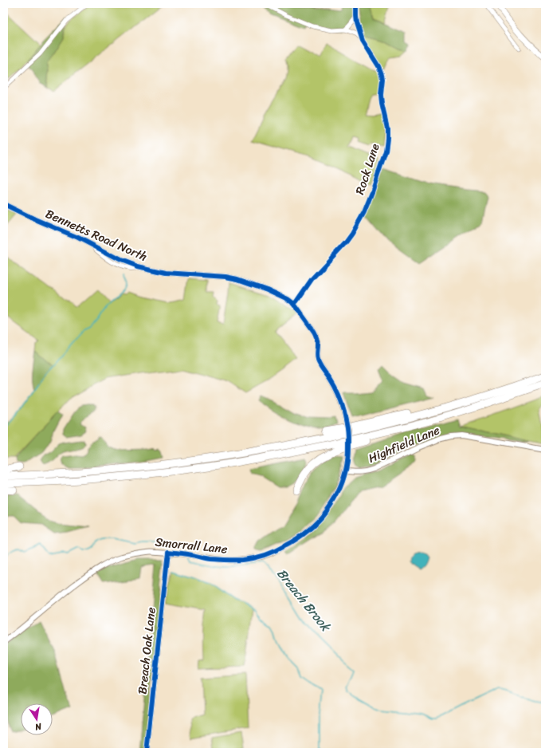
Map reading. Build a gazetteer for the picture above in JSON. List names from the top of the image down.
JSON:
{
  "streets": {
    "street": [
      "Rock Lane",
      "Bennetts Road North",
      "Highfield Lane",
      "Smorrall Lane",
      "Breach Oak Lane"
    ]
  },
  "crossings": [
    ["Rock Lane", "Bennetts Road North"],
    ["Bennetts Road North", "Highfield Lane"],
    ["Bennetts Road North", "Smorrall Lane"],
    ["Highfield Lane", "Smorrall Lane"],
    ["Smorrall Lane", "Breach Oak Lane"]
  ],
  "water": ["Breach Brook"],
  "north": "bottom"
}
